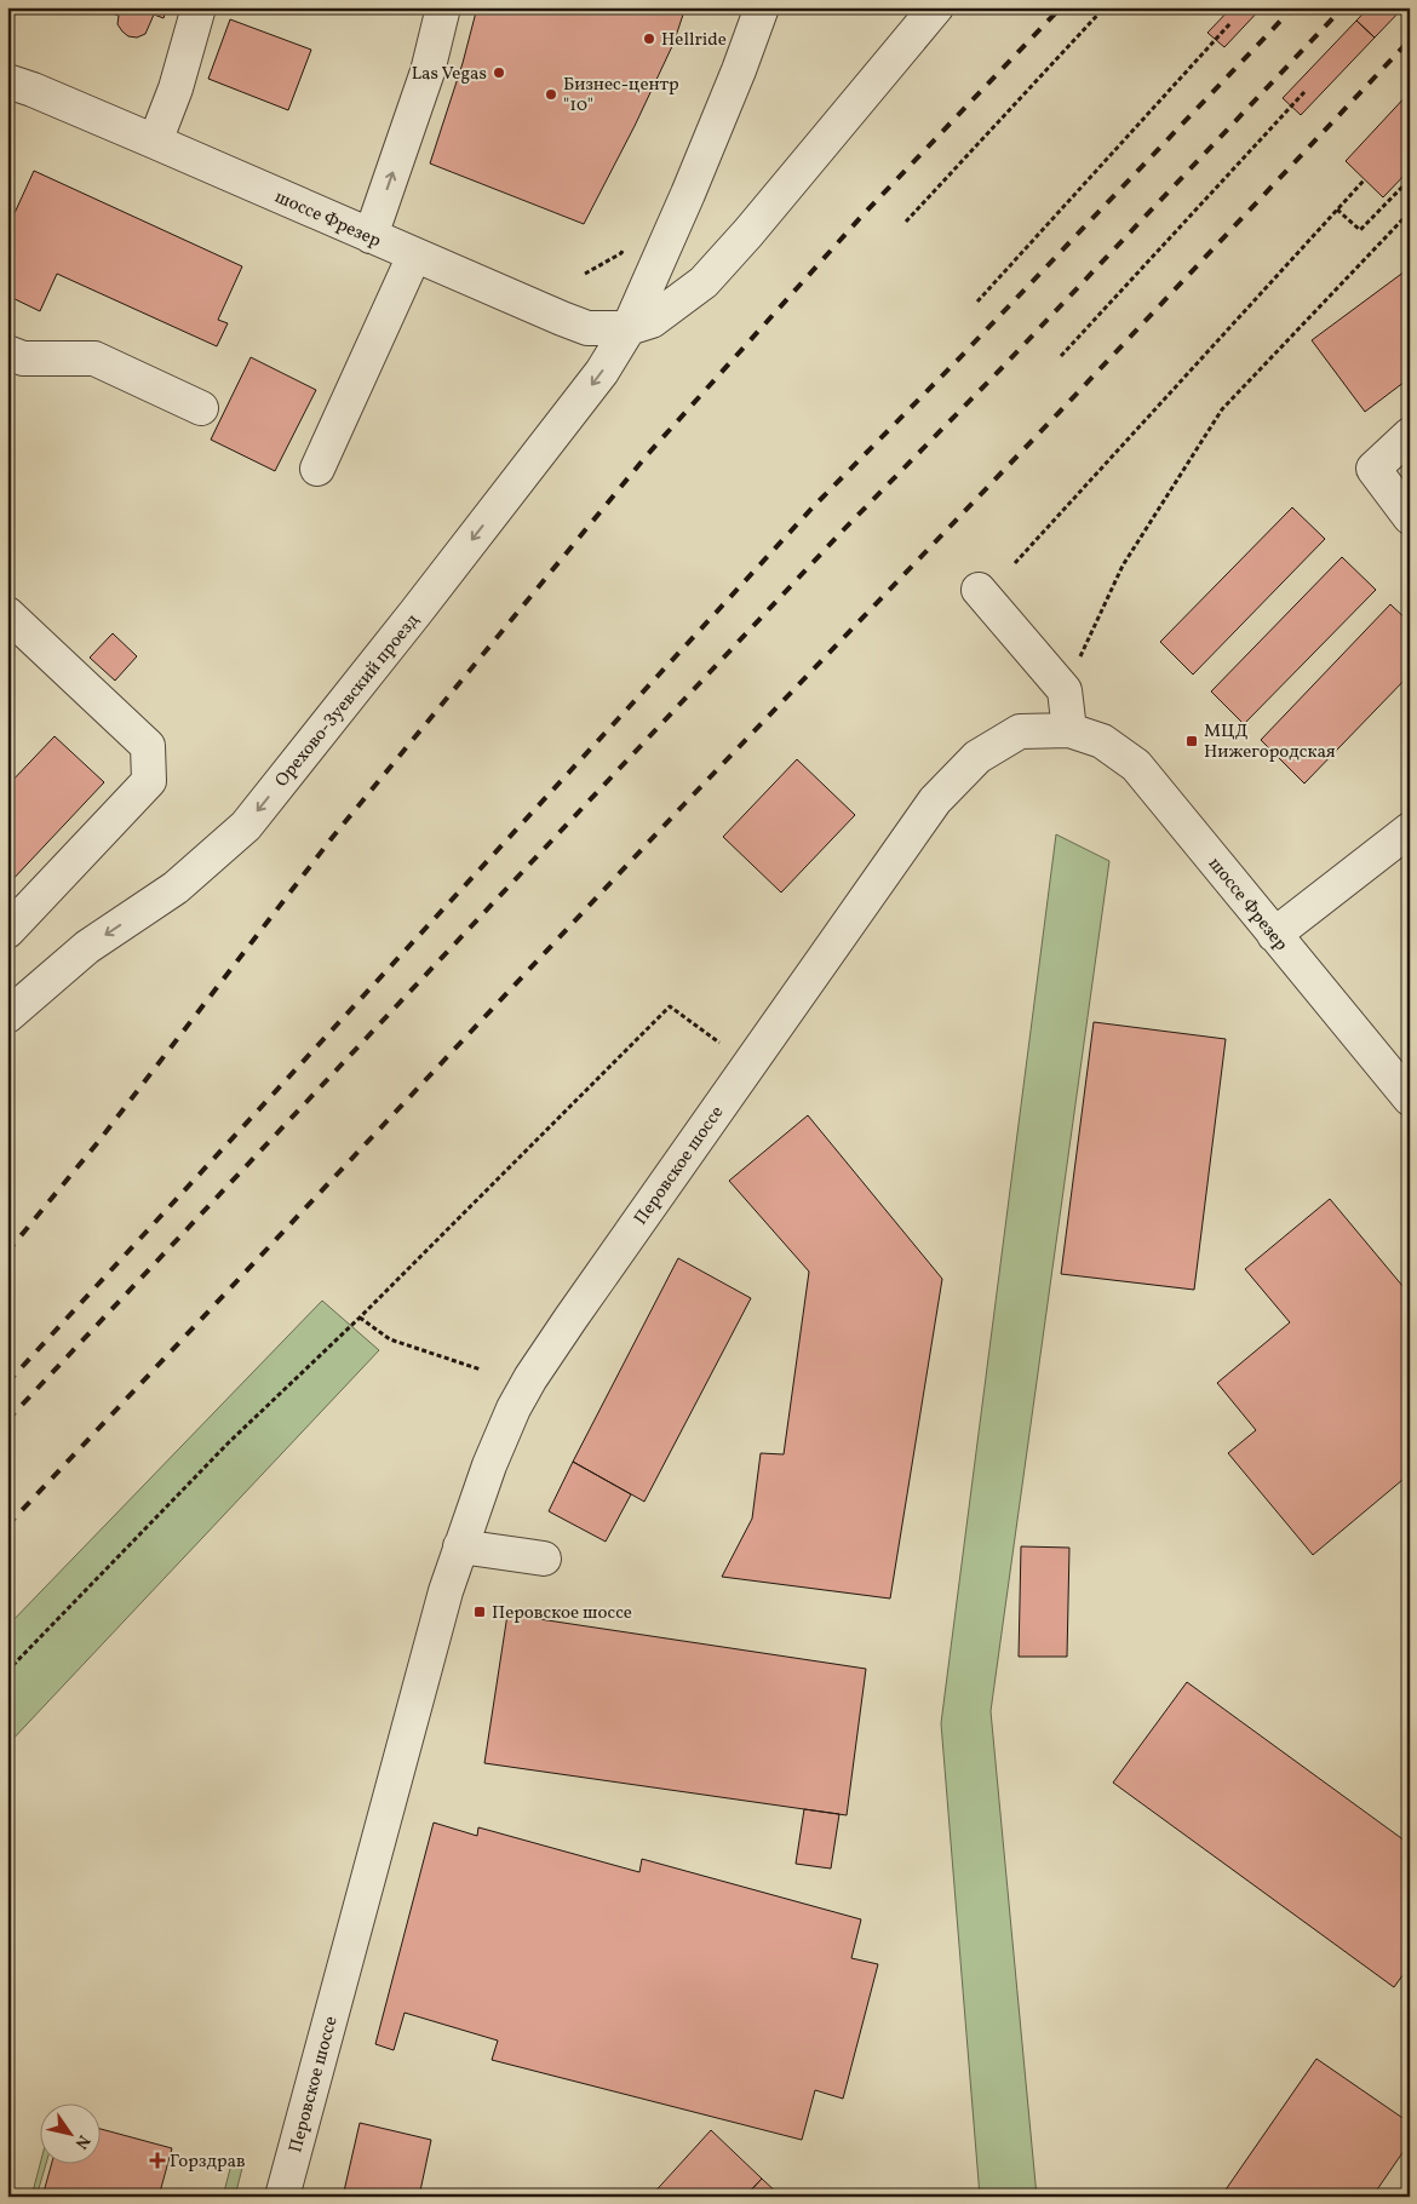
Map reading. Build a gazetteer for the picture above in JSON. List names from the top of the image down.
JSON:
{
  "streets": {
    "street": ["шоссе Фрезер", "Орехово-Зуевский проезд", "Перовское шоссе"]
  },
  "crossings": [
    ["шоссе Фрезер", "Орехово-Зуевский проезд"],
    ["шоссе Фрезер", "Перовское шоссе"]
  ],
  "places": {
    "other": ["Hellride", "Las Vegas", "Бизнес-центр \"10\""],
    "transit": ["МЦД Нижегородская", "Перовское шоссе"],
    "health": ["Горздрав"]
  },
  "north": "bottom right"
}
